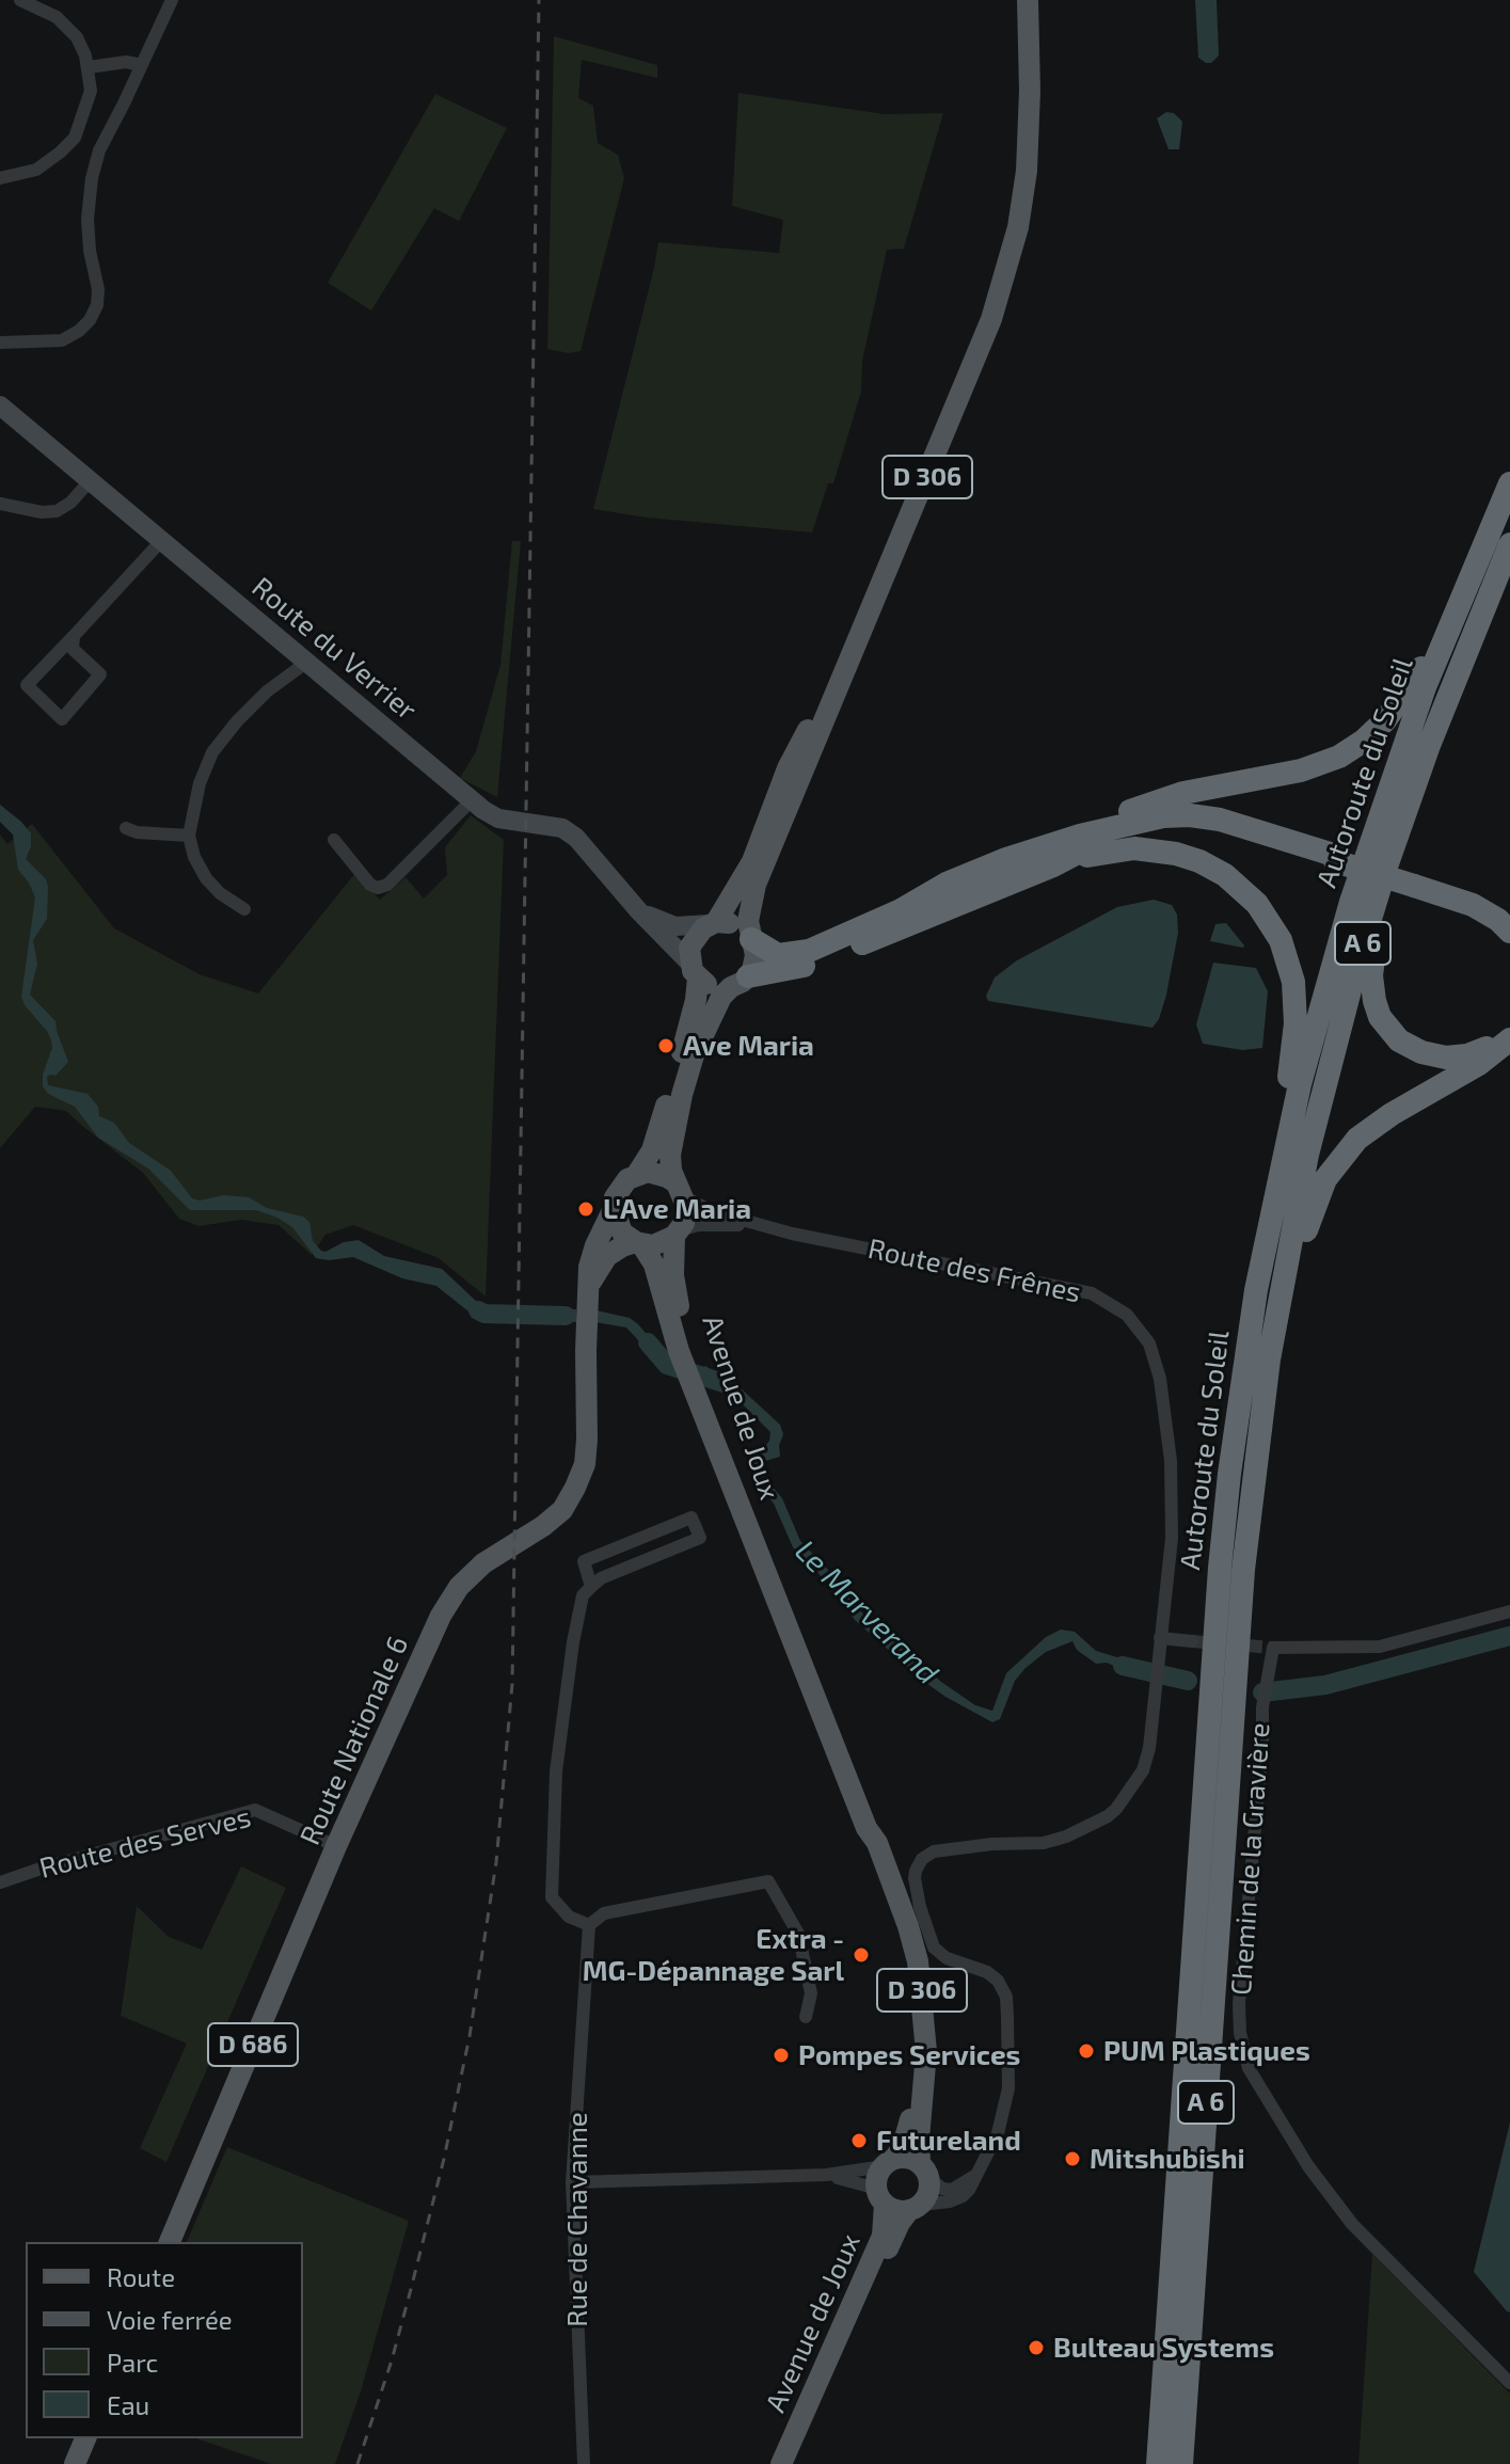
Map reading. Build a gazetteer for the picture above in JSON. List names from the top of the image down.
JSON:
{
  "streets": {
    "highway": ["Autoroute du Soleil", "A 6"],
    "main road": [
      "D 306",
      "Route du Verrier",
      "Avenue de Joux",
      "Route Nationale 6",
      "D 686"
    ],
    "street": [
      "Route des Frênes",
      "Route des Serves",
      "Chemin de la Gravière",
      "Rue de Chavanne"
    ]
  },
  "crossings": [
    ["D 306", "Route du Verrier"],
    ["Route des Frênes", "Avenue de Joux"],
    ["Route des Frênes", "Route Nationale 6"],
    ["Avenue de Joux", "Route Nationale 6"],
    ["Route Nationale 6", "Route des Serves"]
  ],
  "water": ["Le Marverand"],
  "places": [
    "Ave Maria",
    "L'Ave Maria",
    "Extra - MG-Dépannage Sarl",
    "PUM Plastiques",
    "Pompes Services",
    "Futureland",
    "Mitshubishi",
    "Bulteau Systems"
  ],
  "legend": [
    "Route",
    "Voie ferrée",
    "Parc",
    "Eau"
  ]
}
